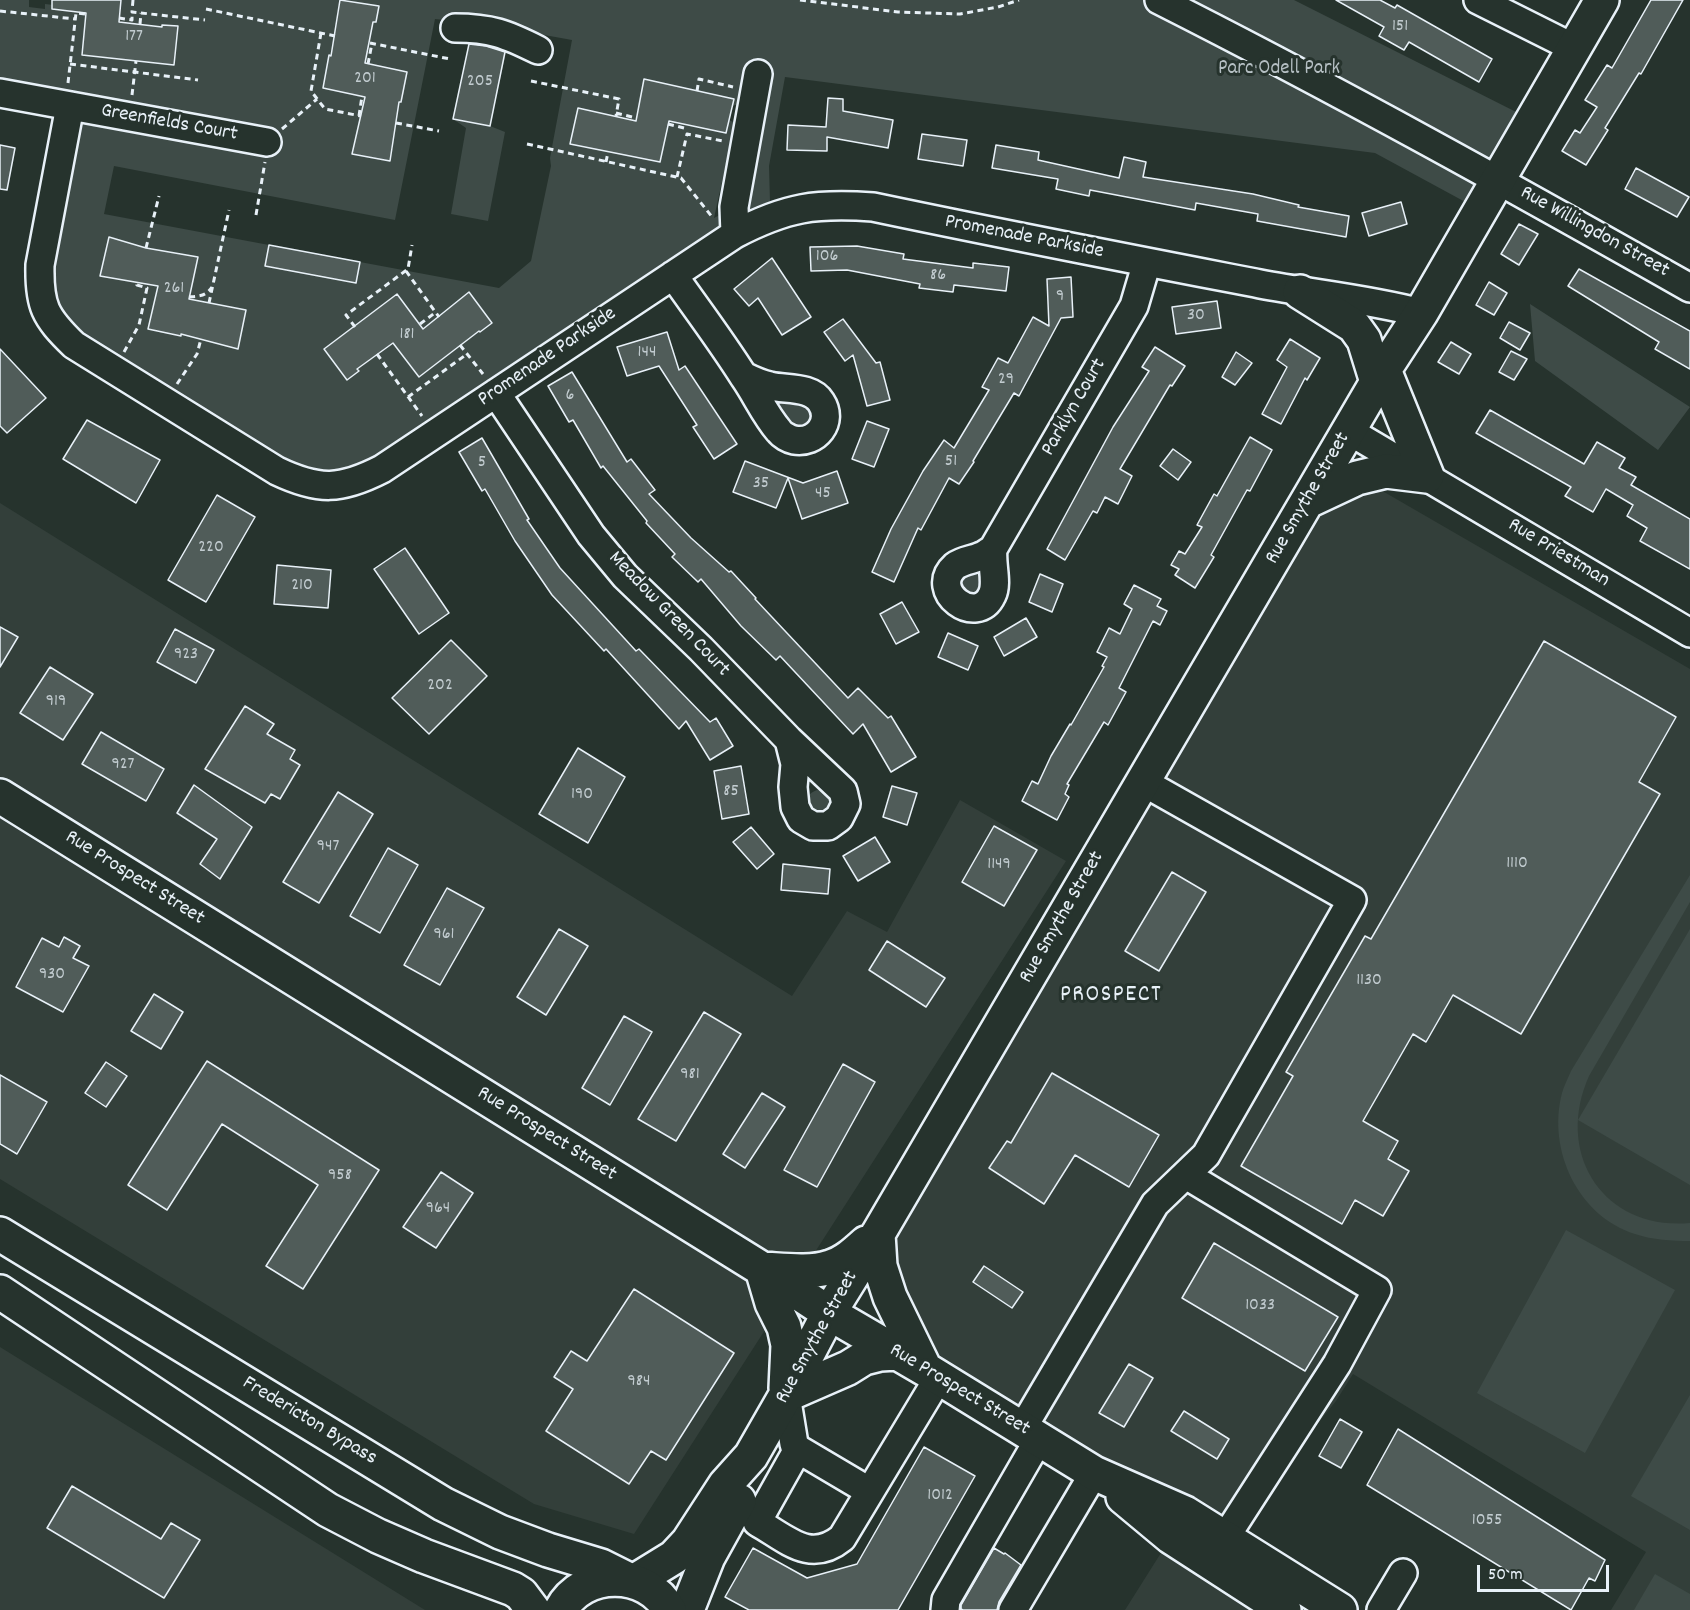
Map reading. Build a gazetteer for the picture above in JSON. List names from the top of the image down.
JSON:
{
  "streets": {
    "main road": ["Rue Smythe Street", "Rue Prospect Street", "Fredericton Bypass"],
    "street": [
      "Greenfields Court",
      "Rue Willingdon Street",
      "Promenade Parkside",
      "Parklyn Court",
      "Rue Priestman",
      "Meadow Green Court"
    ]
  },
  "crossings": [
    ["Greenfields Court", "Promenade Parkside"],
    ["Rue Willingdon Street", "Rue Smythe Street"],
    ["Promenade Parkside", "Parklyn Court"],
    ["Promenade Parkside", "Rue Smythe Street"],
    ["Promenade Parkside", "Meadow Green Court"],
    ["Rue Smythe Street", "Rue Priestman"],
    ["Rue Smythe Street", "Rue Prospect Street"],
    ["Rue Smythe Street", "Fredericton Bypass"]
  ],
  "districts": ["PROSPECT"],
  "parks": ["Parc Odell Park"],
  "house_numbers": [
    "151",
    "177",
    "201",
    "205",
    "106",
    "86",
    "261",
    "9",
    "30",
    "181",
    "144",
    "29",
    "6",
    "51",
    "5",
    "35",
    "45",
    "220",
    "210",
    "923",
    "202",
    "919",
    "927",
    "85",
    "190",
    "947",
    "1110",
    "1149",
    "961",
    "930",
    "1130",
    "981",
    "958",
    "964",
    "1033",
    "984",
    "1012",
    "1055"
  ],
  "scale_bar": "50 m"
}
